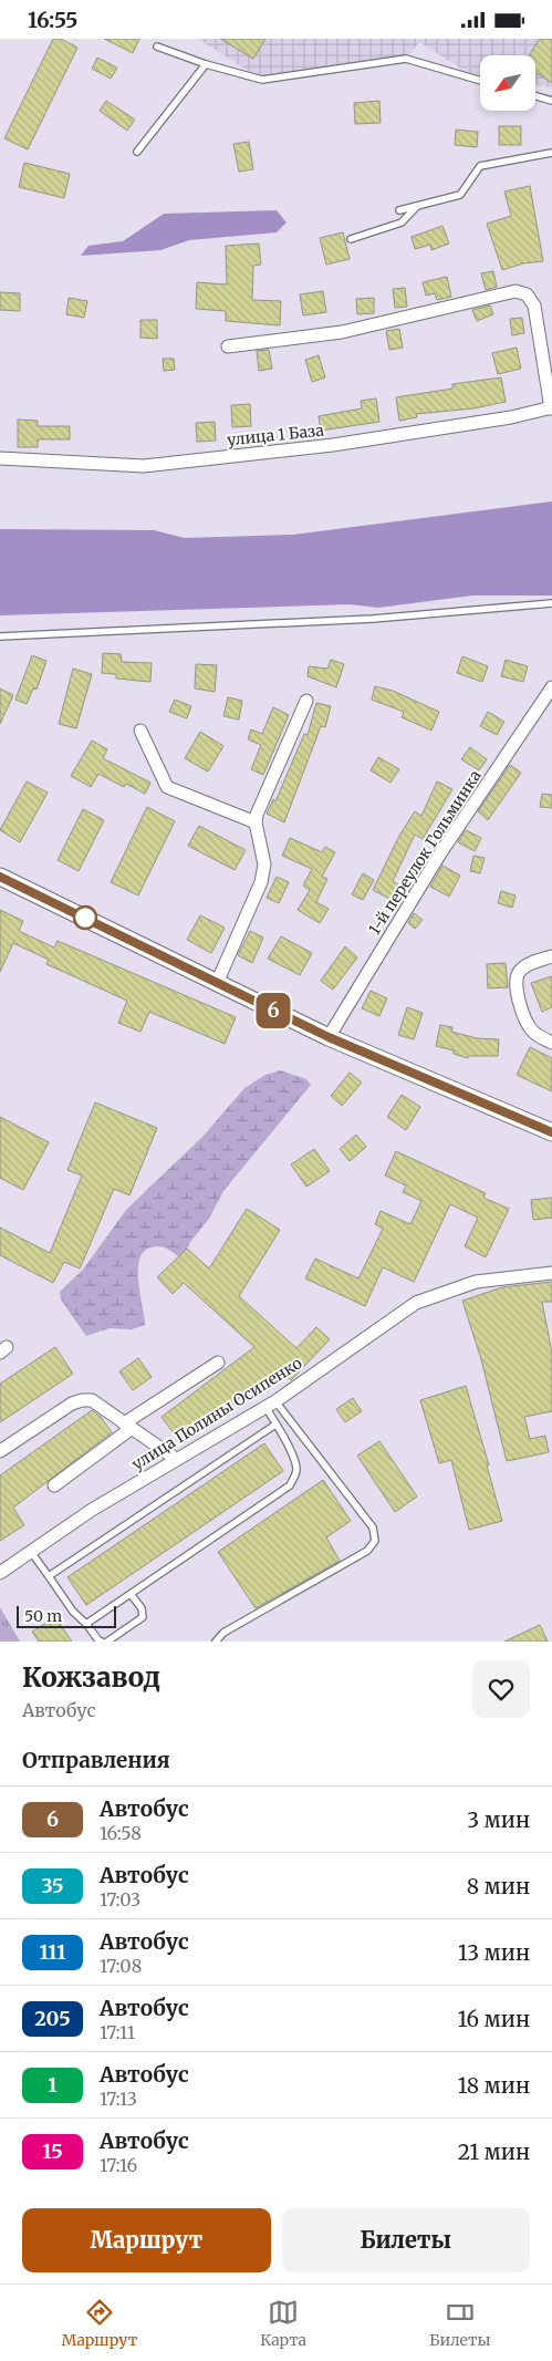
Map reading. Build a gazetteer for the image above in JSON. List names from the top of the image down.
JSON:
{
  "streets": {
    "street": ["улица 1 База", "1-й переулок Гольминка", "улица Полины Осипенко"]
  },
  "lines": ["bus line 6"],
  "scale_bar": "50 m",
  "north": "bottom left",
  "page": {
    "status": "16:55",
    "on_map": "6",
    "scale": "50 m",
    "heading": [
      ["Кожзавод", "Автобус"],
      "Отправления"
    ],
    "list": [
      {
        "mark": "6",
        "name": "Автобус",
        "note": "16:58",
        "value": "3 мин"
      },
      {
        "mark": "35",
        "name": "Автобус",
        "note": "17:03",
        "value": "8 мин"
      },
      {
        "mark": "111",
        "name": "Автобус",
        "note": "17:08",
        "value": "13 мин"
      },
      {
        "mark": "205",
        "name": "Автобус",
        "note": "17:11",
        "value": "16 мин"
      },
      {
        "mark": "1",
        "name": "Автобус",
        "note": "17:13",
        "value": "18 мин"
      },
      {
        "mark": "15",
        "name": "Автобус",
        "note": "17:16",
        "value": "21 мин"
      }
    ],
    "buttons": ["Маршрут", "Билеты"],
    "tabs": ["Маршрут", "Карта", "Билеты"]
  }
}
